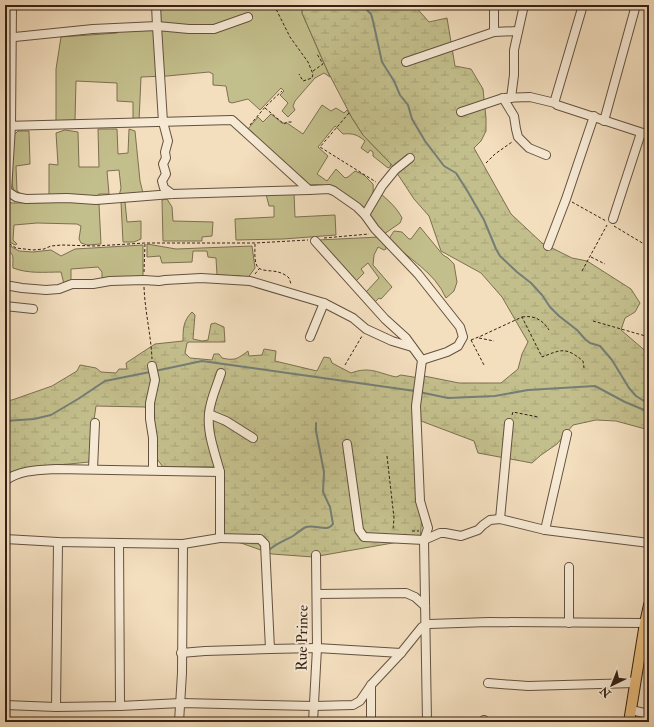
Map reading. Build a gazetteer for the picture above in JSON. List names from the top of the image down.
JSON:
{
  "streets": {
    "street": ["Rue Prince"]
  },
  "north": "bottom left"
}
